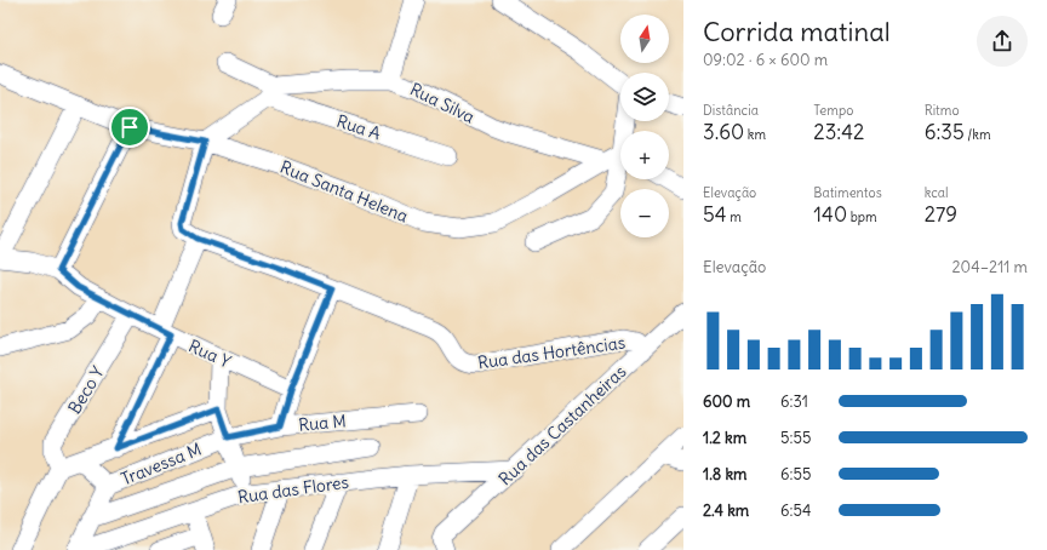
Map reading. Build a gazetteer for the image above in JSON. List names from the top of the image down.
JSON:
{
  "streets": {
    "street": [
      "Rua Silva",
      "Rua A",
      "Rua Santa Helena",
      "Rua das Hortências",
      "Rua Y",
      "Beco Y",
      "Rua M",
      "Rua das Castanheiras",
      "Travessa M",
      "Rua das Flores"
    ]
  },
  "crossings": [
    ["Rua Silva", "Rua A"],
    ["Rua Silva", "Rua Santa Helena"],
    ["Rua das Hortências", "Rua das Castanheiras"],
    ["Rua Y", "Beco Y"],
    ["Rua M", "Travessa M"],
    ["Rua das Castanheiras", "Rua das Flores"]
  ],
  "north": "top",
  "page": {
    "heading": ["Corrida matinal", "09:02 · 6 × 600 m"],
    "map_buttons": ["+", "−"],
    "stats": [
      ["Distância", "3.60 km"],
      ["Tempo", "23:42"],
      ["Ritmo", "6:35 /km"],
      ["Elevação", "54 m"],
      ["Batimentos", "140 bpm"],
      ["kcal", "279"]
    ],
    "chart": ["Elevação", "204–211 m"],
    "list": [
      {
        "name": "600 m",
        "note": "6:31"
      },
      {
        "name": "1.2 km",
        "note": "5:55"
      },
      {
        "name": "1.8 km",
        "note": "6:55"
      },
      {
        "name": "2.4 km",
        "note": "6:54"
      }
    ]
  }
}
